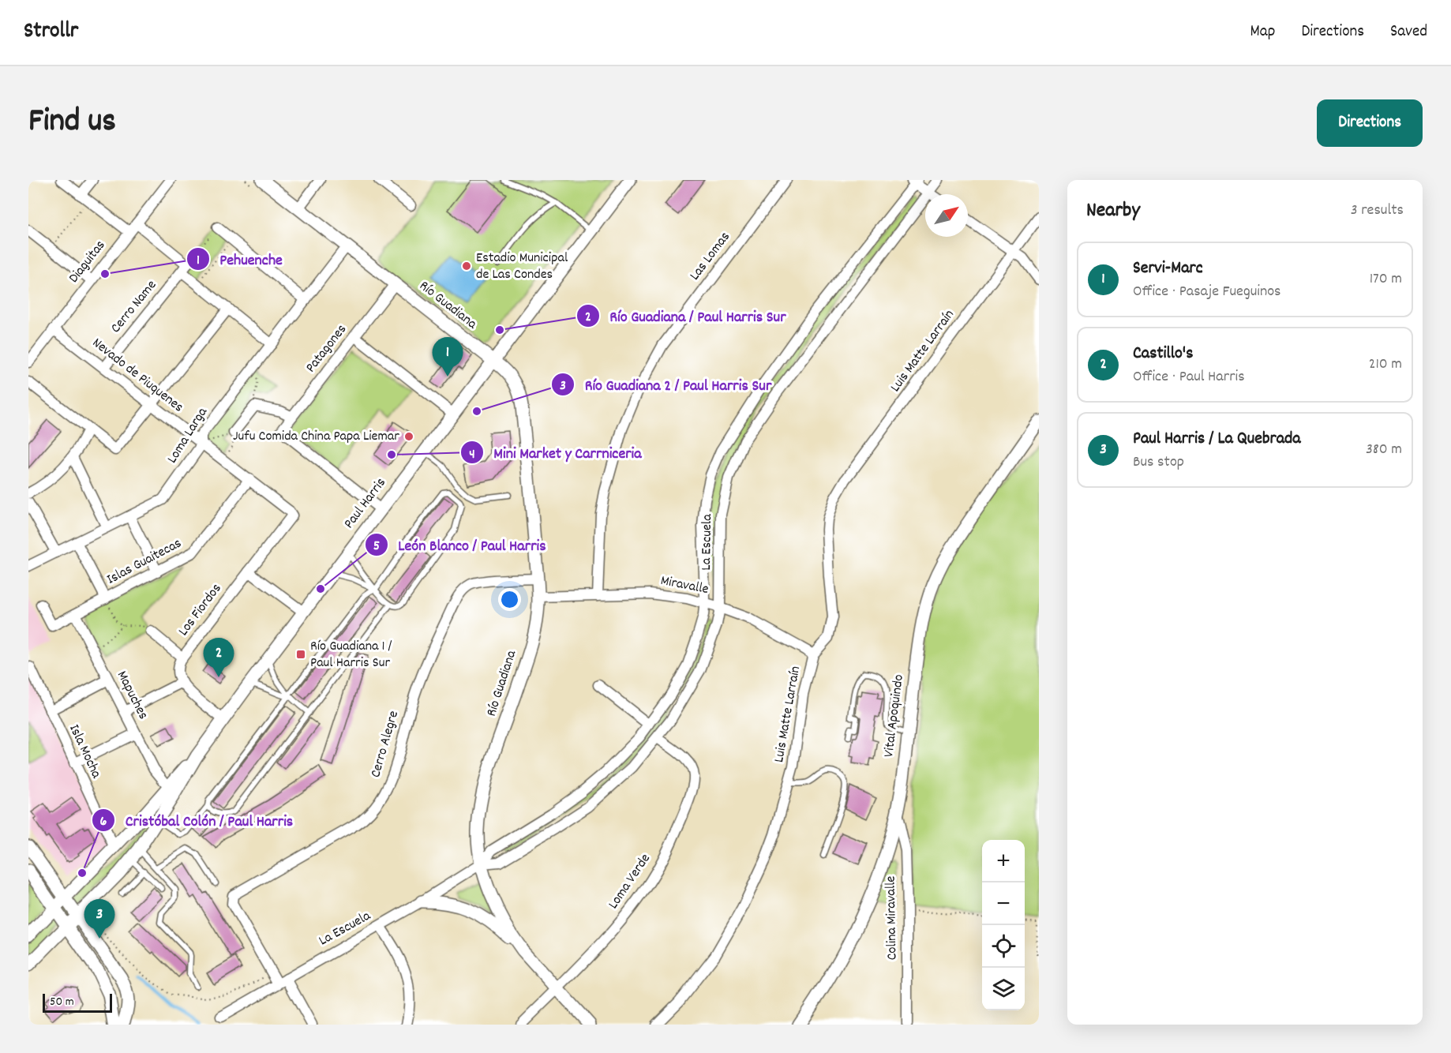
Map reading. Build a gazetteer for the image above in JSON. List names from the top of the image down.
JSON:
{
  "streets": {
    "street": [
      "Las Lomas",
      "Diaguitas",
      "Río Guadiana",
      "Cerro Name",
      "Patagones",
      "Luis Matte Larraín",
      "Nevado de Piuquenes",
      "Loma Larga",
      "Paul Harris",
      "La Escuela",
      "Islas Guaitecas",
      "Miravalle",
      "Los Fiordos",
      "Mapuches",
      "Vital Apoquindo",
      "Cerro Alegre",
      "Isla Mocha",
      "Loma Verde",
      "Colina Miravalle"
    ]
  },
  "crossings": [
    ["Las Lomas", "Miravalle"],
    ["Diaguitas", "Nevado de Piuquenes"],
    ["Río Guadiana", "Patagones"],
    ["Río Guadiana", "Loma Larga"],
    ["Río Guadiana", "Paul Harris"],
    ["Río Guadiana", "La Escuela"],
    ["Río Guadiana", "Miravalle"],
    ["Río Guadiana", "Cerro Alegre"],
    ["Cerro Name", "Nevado de Piuquenes"],
    ["Patagones", "Paul Harris"],
    ["Luis Matte Larraín", "Miravalle"],
    ["Nevado de Piuquenes", "Loma Larga"],
    ["Nevado de Piuquenes", "Islas Guaitecas"],
    ["Nevado de Piuquenes", "Los Fiordos"],
    ["Paul Harris", "Mapuches"],
    ["Paul Harris", "Isla Mocha"],
    ["La Escuela", "Miravalle"],
    ["La Escuela", "Cerro Alegre"],
    ["La Escuela", "Loma Verde"],
    ["Islas Guaitecas", "Mapuches"],
    ["Vital Apoquindo", "Colina Miravalle"]
  ],
  "places": {
    "other": [
      "Estadio Municipal de Las Condes",
      "Pehuenche",
      "Río Guadiana / Paul Harris Sur",
      "Río Guadiana 2 / Paul Harris Sur",
      "Jufu Comida China Papa Liemar",
      "Mini Market y Carrniceria",
      "León Blanco / Paul Harris",
      "Cristóbal Colón / Paul Harris"
    ],
    "transit": ["Río Guadiana 1 / Paul Harris Sur"]
  },
  "scale_bar": "50 m",
  "north": "top right",
  "page": {
    "header": "Strollr",
    "nav": ["Map", "Directions", "Saved"],
    "title": "Find us",
    "buttons": "Directions",
    "heading": ["Nearby", "3 results"],
    "list": [
      {
        "mark": "1",
        "name": "Servi-Marc",
        "note": "Office · Pasaje Fueguinos",
        "value": "170 m"
      },
      {
        "mark": "2",
        "name": "Castillo's",
        "note": "Office · Paul Harris",
        "value": "210 m"
      },
      {
        "mark": "3",
        "name": "Paul Harris / La Quebrada",
        "note": "Bus stop",
        "value": "380 m"
      }
    ],
    "pins": ["1", "2", "3"],
    "map_buttons": ["+", "−"],
    "scale": "50 m"
  }
}
